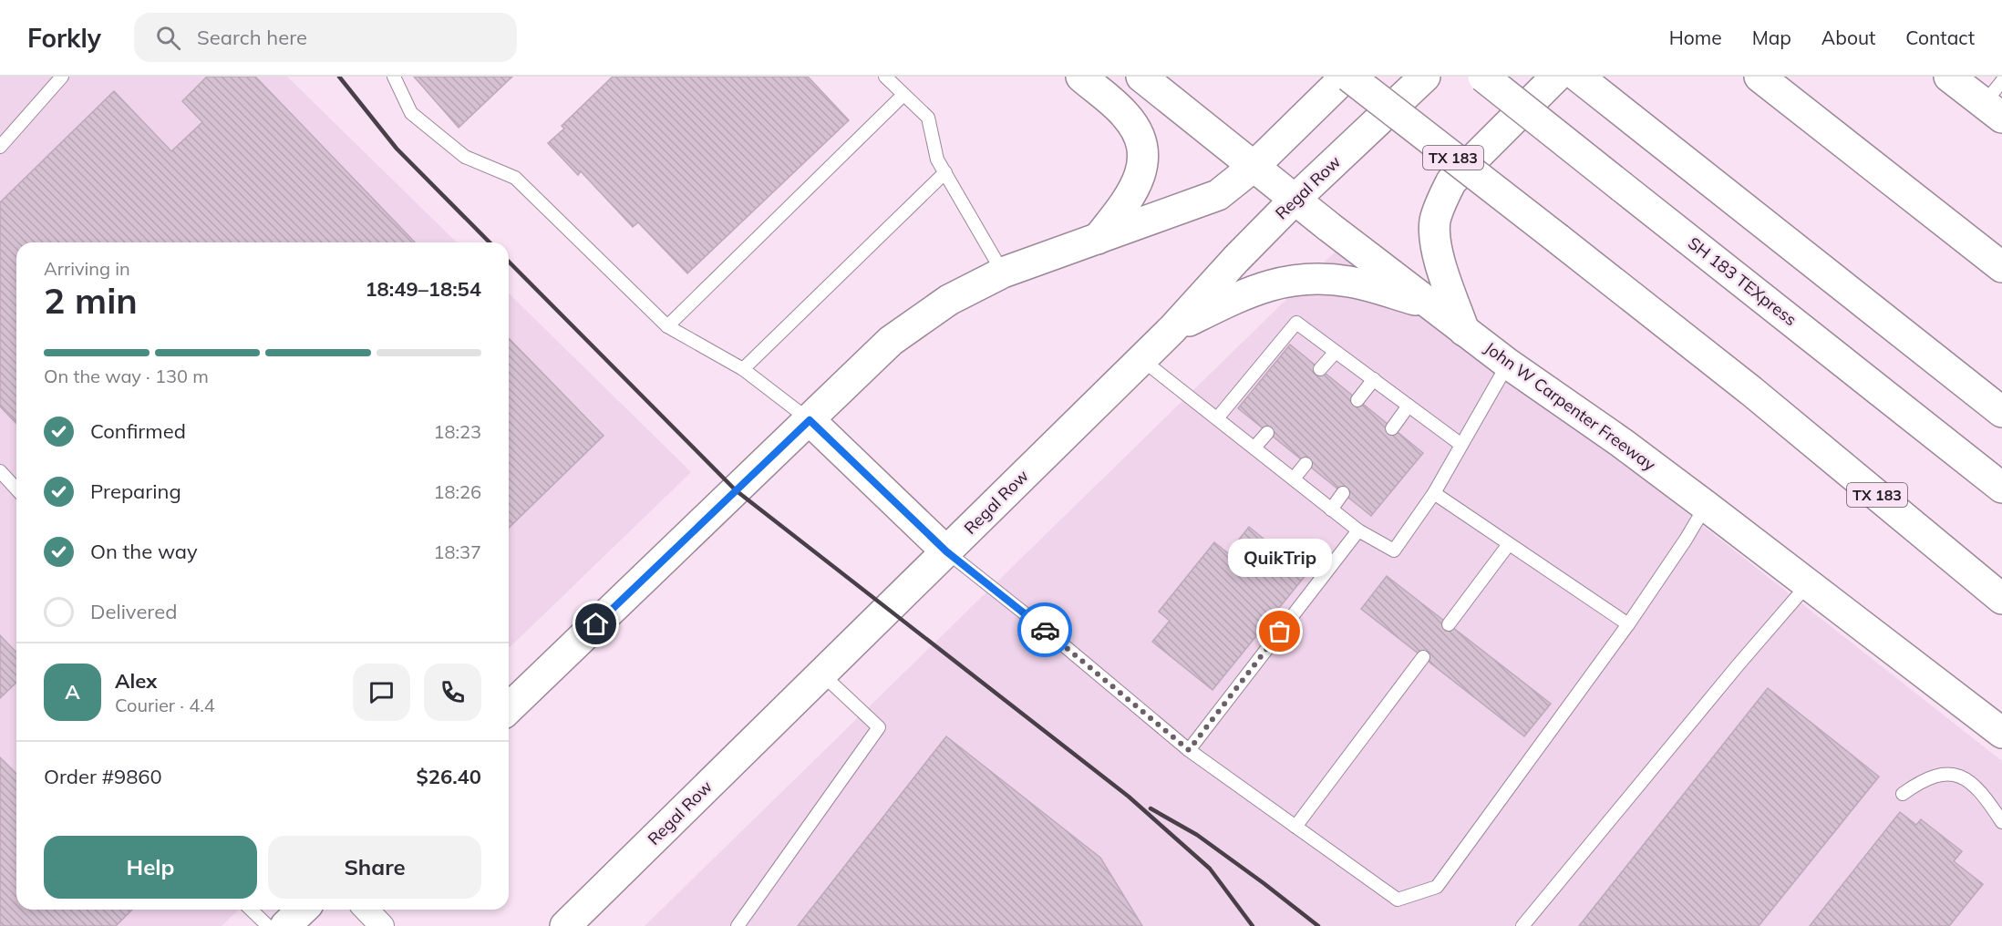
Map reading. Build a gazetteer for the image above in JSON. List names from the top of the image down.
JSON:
{
  "streets": {
    "main road": [
      "TX 183",
      "Regal Row",
      "SH 183 TEXpress",
      "John W Carpenter Freeway"
    ]
  },
  "crossings": [
    ["Regal Row", "John W Carpenter Freeway"]
  ],
  "places": ["QuikTrip"],
  "page": {
    "header": "Forkly",
    "search": "Search here",
    "nav": [
      "Home",
      "Map",
      "About",
      "Contact"
    ],
    "heading": ["2 min", "Arriving in", "18:49–18:54"],
    "panel": [
      "Alex",
      "Courier · 4.4",
      "Order #9860",
      "$26.40"
    ],
    "bar": "On the way · 130 m",
    "list": [
      ["Confirmed", "18:23"],
      ["Preparing", "18:26"],
      ["On the way", "18:37"],
      "Delivered"
    ],
    "bubble": "QuikTrip",
    "round": "A",
    "buttons": ["Help", "Share"]
  }
}
